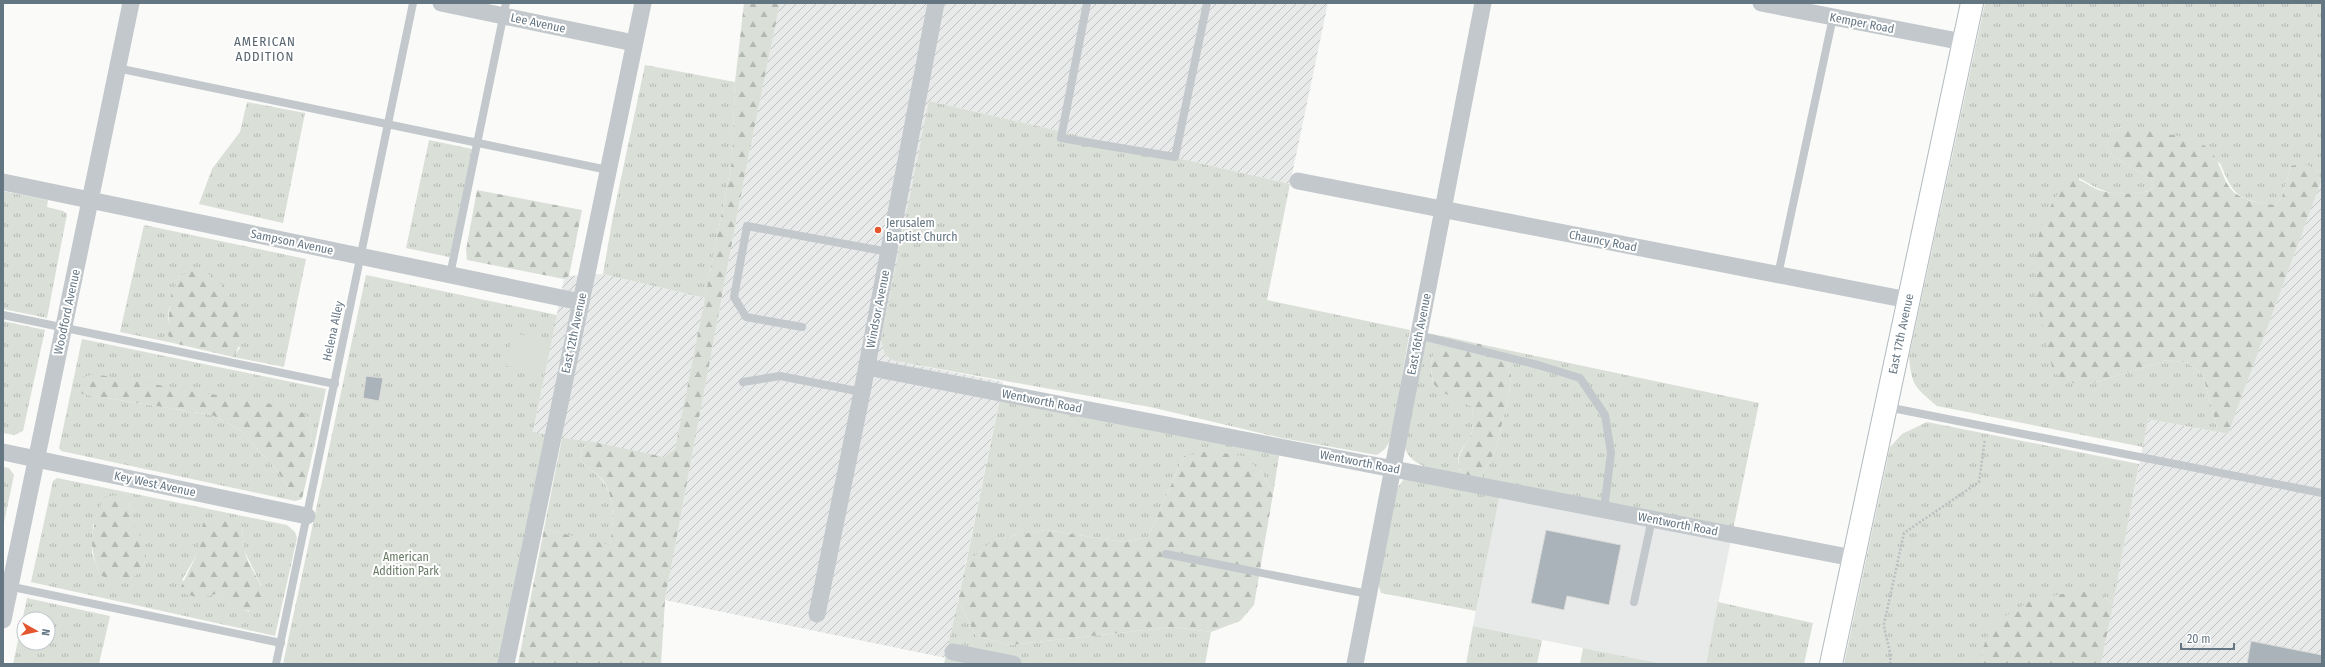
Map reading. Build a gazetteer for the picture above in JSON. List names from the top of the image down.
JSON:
{
  "streets": {
    "street": [
      "Lee Avenue",
      "Kemper Road",
      "Chauncy Road",
      "Sampson Avenue",
      "Windsor Avenue",
      "Woodford Avenue",
      "East 12th Avenue",
      "East 16th Avenue",
      "East 17th Avenue",
      "Wentworth Road",
      "Key West Avenue"
    ],
    "lane": ["Helena Alley"]
  },
  "crossings": [
    ["Lee Avenue", "East 12th Avenue"],
    ["Kemper Road", "East 17th Avenue"],
    ["Chauncy Road", "East 16th Avenue"],
    ["Chauncy Road", "East 17th Avenue"],
    ["Sampson Avenue", "Woodford Avenue"],
    ["Sampson Avenue", "Helena Alley"],
    ["Sampson Avenue", "East 12th Avenue"],
    ["Windsor Avenue", "Wentworth Road"],
    ["Woodford Avenue", "Key West Avenue"],
    ["Helena Alley", "Key West Avenue"],
    ["East 16th Avenue", "Wentworth Road"],
    ["East 17th Avenue", "Wentworth Road"]
  ],
  "districts": ["AMERICAN ADDITION"],
  "parks": ["American Addition Park"],
  "places": ["Jerusalem Baptist Church"],
  "scale_bar": "20 m",
  "north": "right"
}
